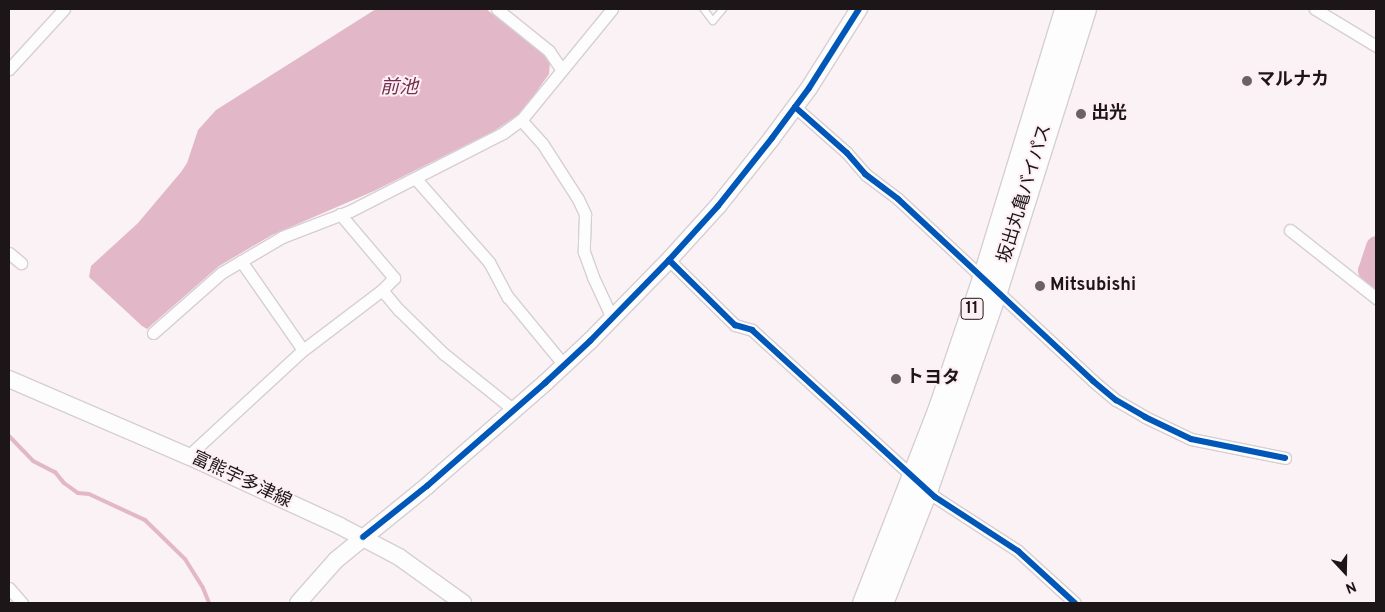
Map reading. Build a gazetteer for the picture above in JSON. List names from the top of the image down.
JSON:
{
  "streets": {
    "highway": ["坂出丸亀バイパス", "11"],
    "street": ["富熊宇多津線"]
  },
  "water": ["前池"],
  "places": [
    "マルナカ",
    "出光",
    "Mitsubishi",
    "トヨタ"
  ],
  "north": "bottom"
}
